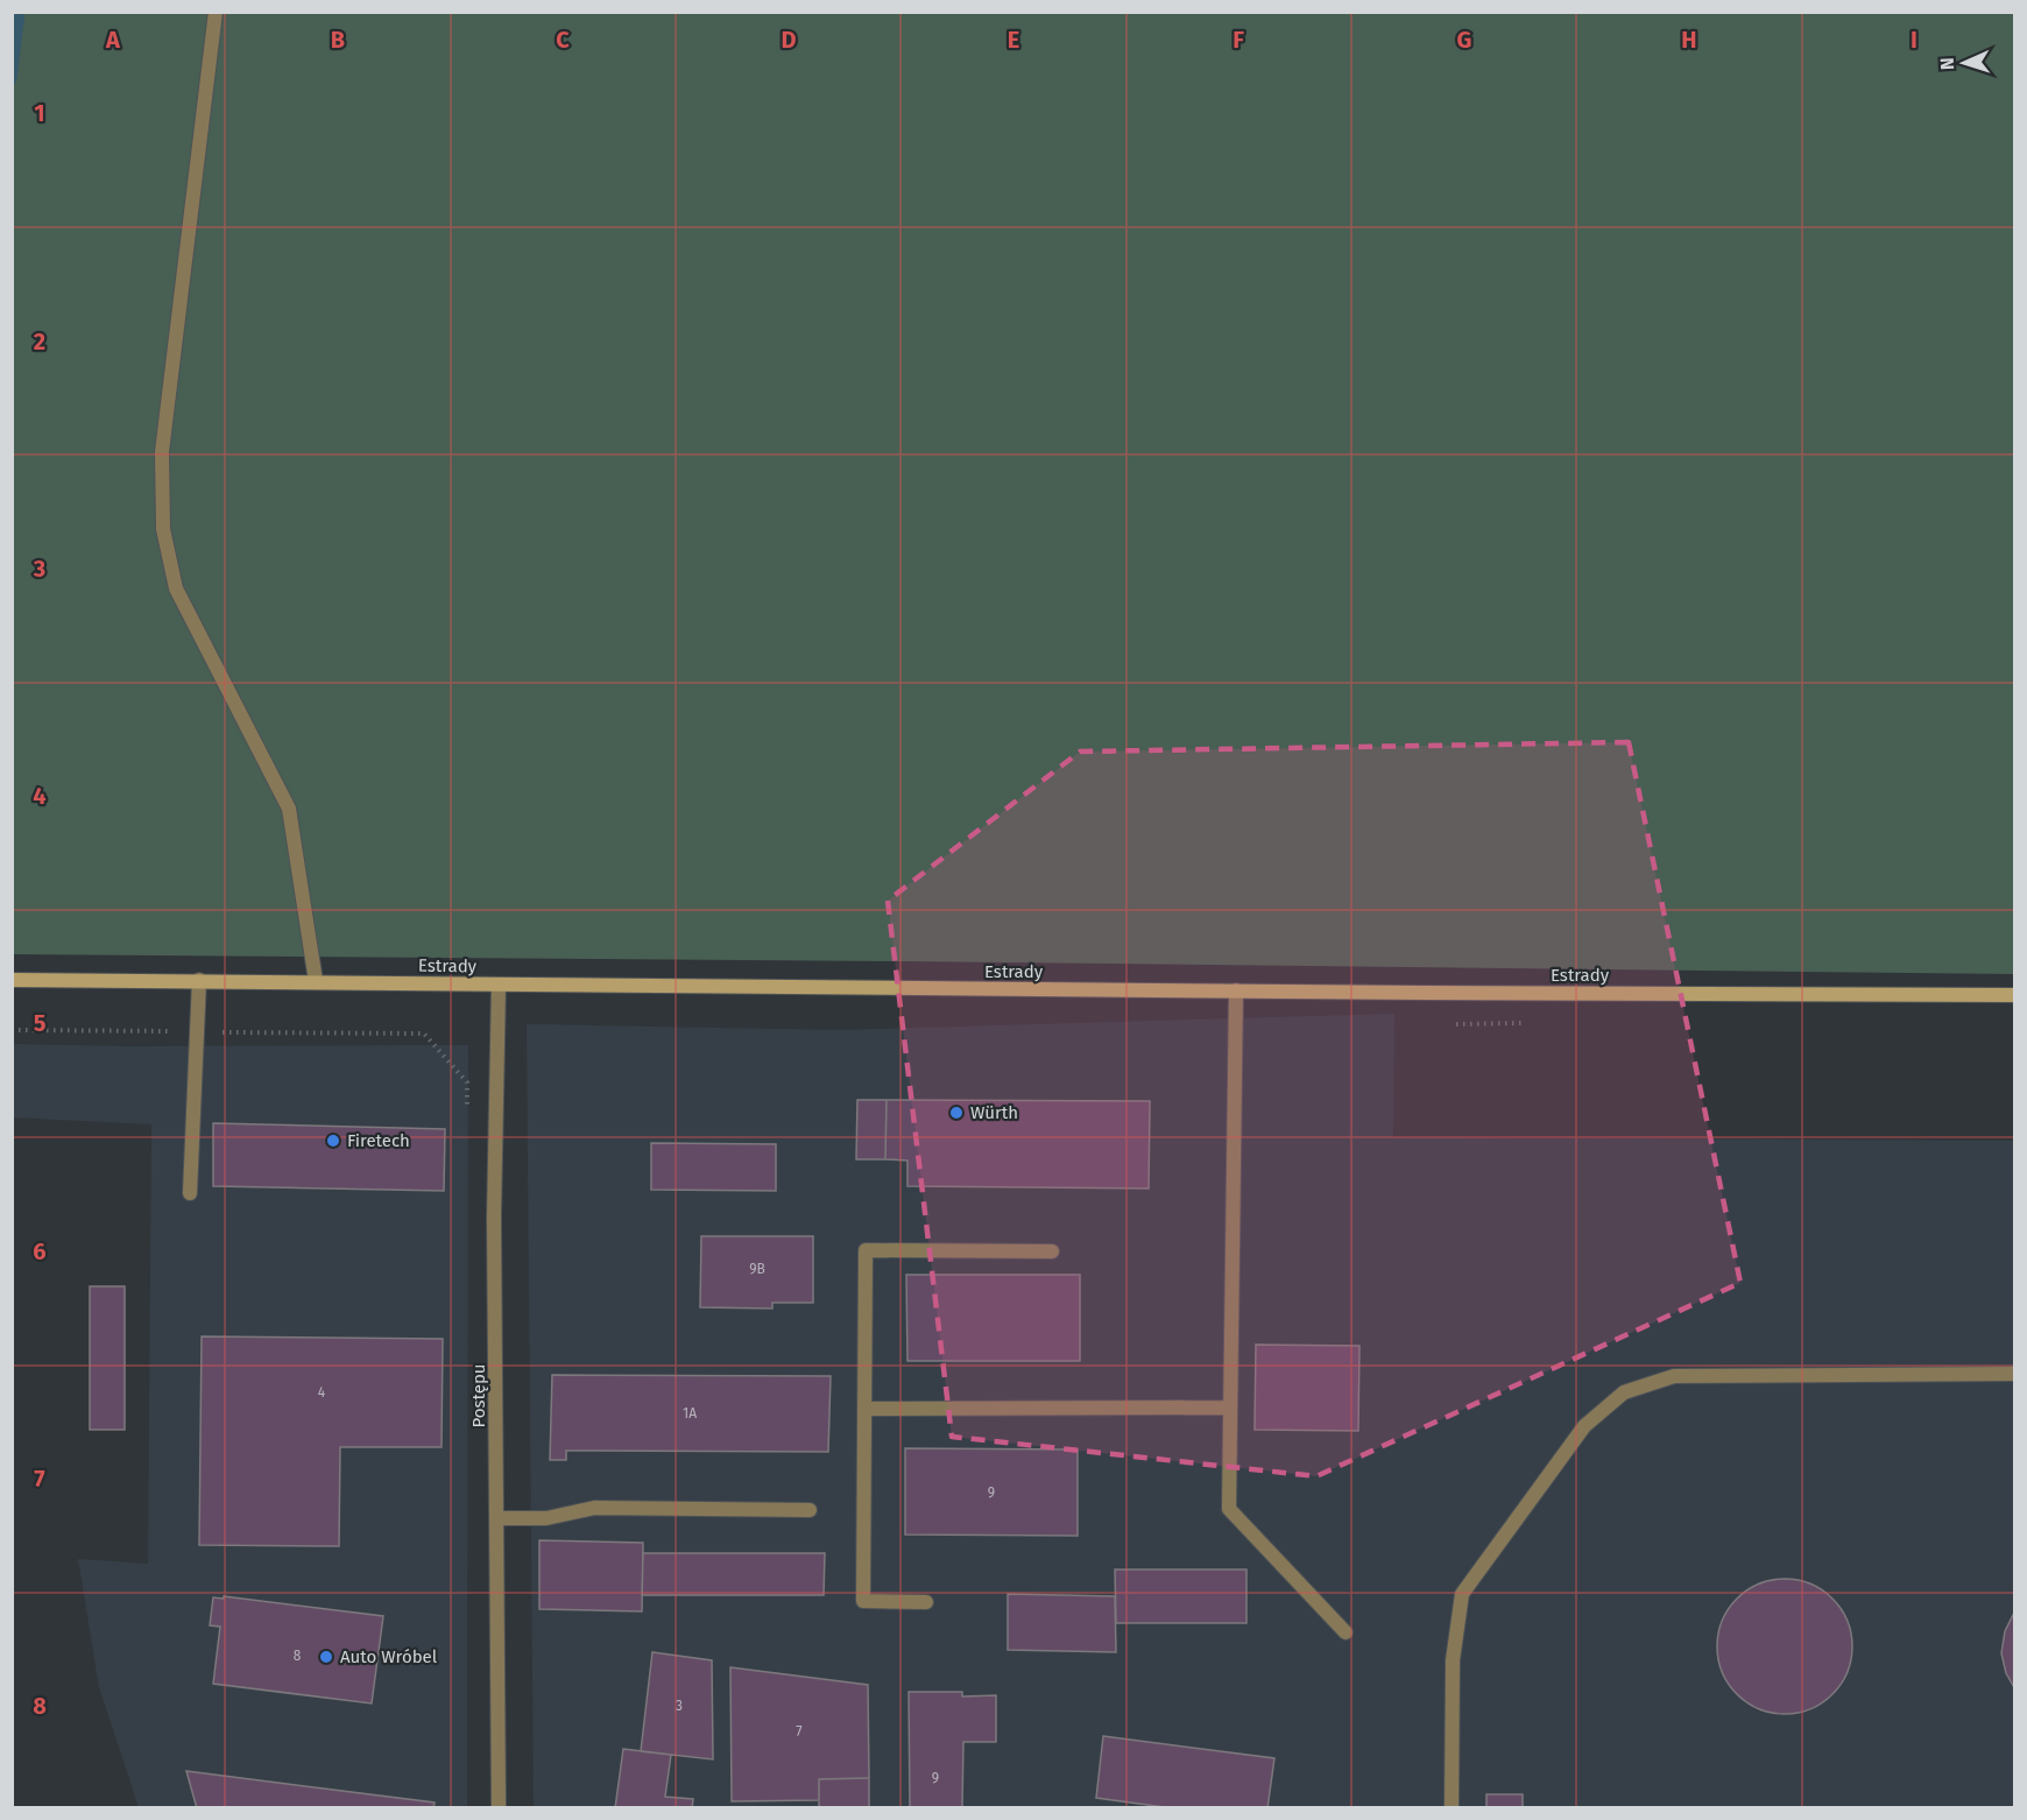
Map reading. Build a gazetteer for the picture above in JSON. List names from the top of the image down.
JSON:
{
  "streets": {
    "main road": ["Estrady"],
    "street": ["Postępu"]
  },
  "crossings": [
    ["Estrady", "Postępu"]
  ],
  "places": ["Würth", "Firetech", "Auto Wróbel"],
  "house_numbers": [
    "9B",
    "4",
    "1A",
    "9",
    "8",
    "3",
    "7",
    "9"
  ],
  "north": "left",
  "grid": {
    "columns": [
      "A",
      "B",
      "C",
      "D",
      "E",
      "F",
      "G",
      "H",
      "I"
    ],
    "rows": [
      "1",
      "2",
      "3",
      "4",
      "5",
      "6",
      "7",
      "8"
    ]
  }
}
